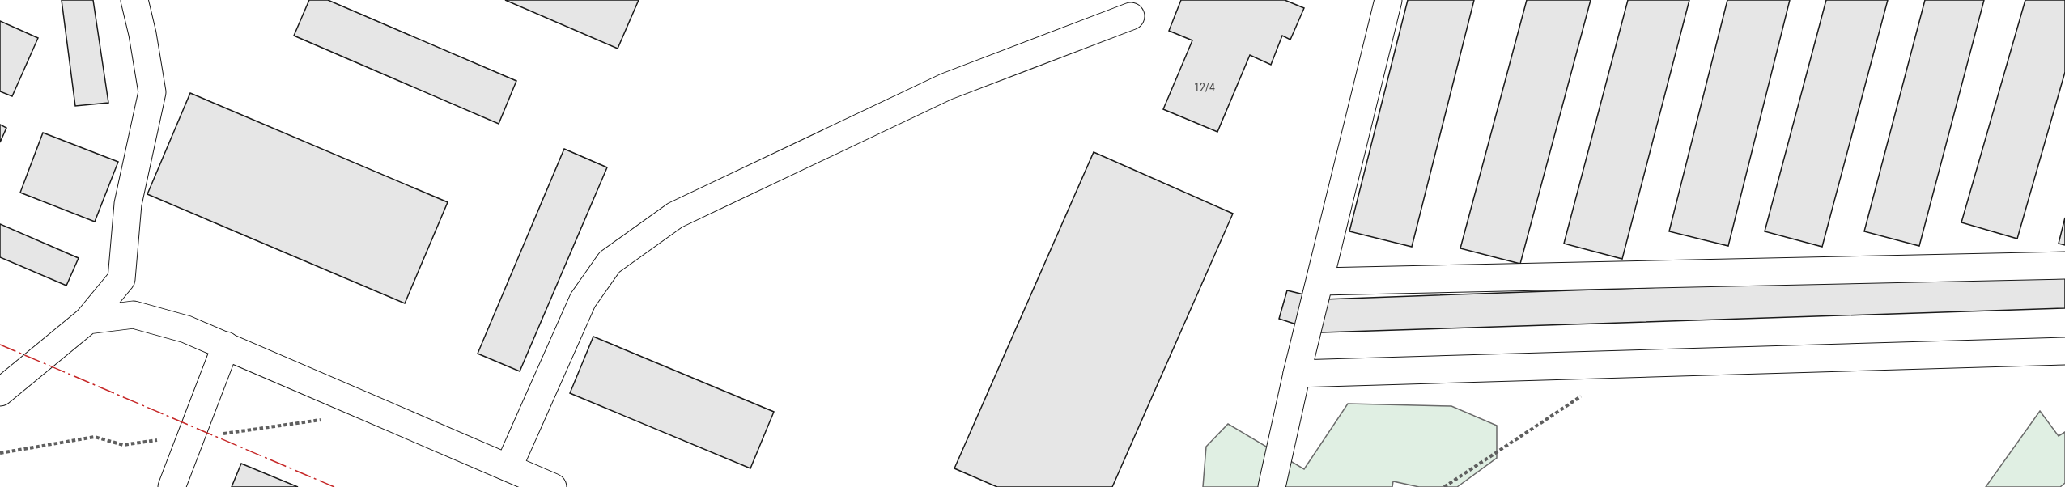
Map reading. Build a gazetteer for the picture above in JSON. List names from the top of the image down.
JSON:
{
  "house_numbers": ["12/4"]
}
